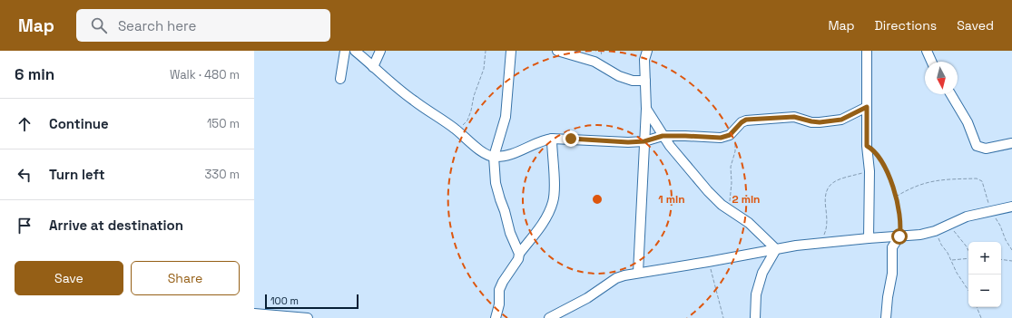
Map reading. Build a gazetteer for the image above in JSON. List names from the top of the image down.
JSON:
{
  "scale_bar": "100 m",
  "north": "bottom",
  "page": {
    "header": "Map",
    "search": "Search here",
    "nav": ["Map", "Directions", "Saved"],
    "heading": ["6 min", "Walk · 480 m"],
    "list": [
      ["Continue", "150 m"],
      ["Turn left", "330 m"],
      "Arrive at destination"
    ],
    "map_buttons": ["+", "−"],
    "buttons": ["Save", "Share"],
    "scale": "100 m"
  },
  "rings": ["1 min", "2 min"]
}
